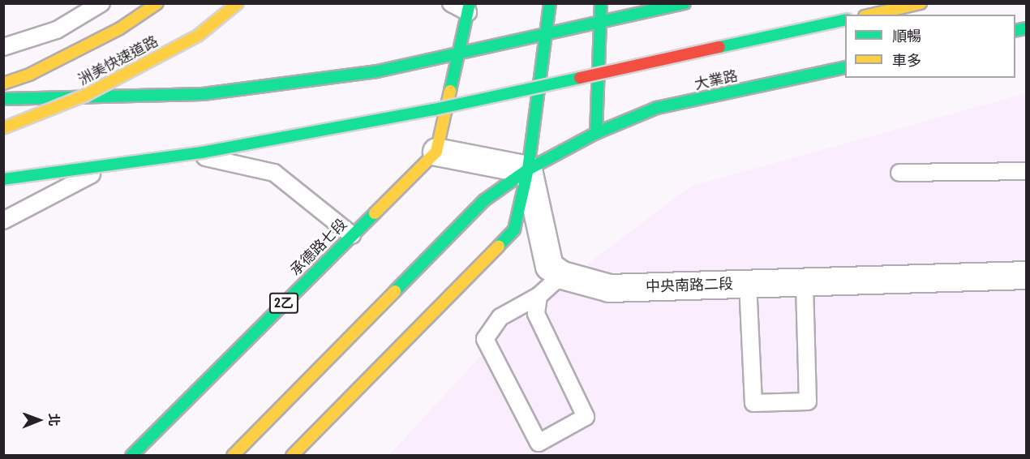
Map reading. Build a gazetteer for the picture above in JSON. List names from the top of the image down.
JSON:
{
  "streets": {
    "main road": [
      "洲美快速道路",
      "大業路",
      "承德路七段",
      "2乙"
    ],
    "street": ["中央南路二段"]
  },
  "legend": ["順暢", "車多"],
  "north": "right"
}
